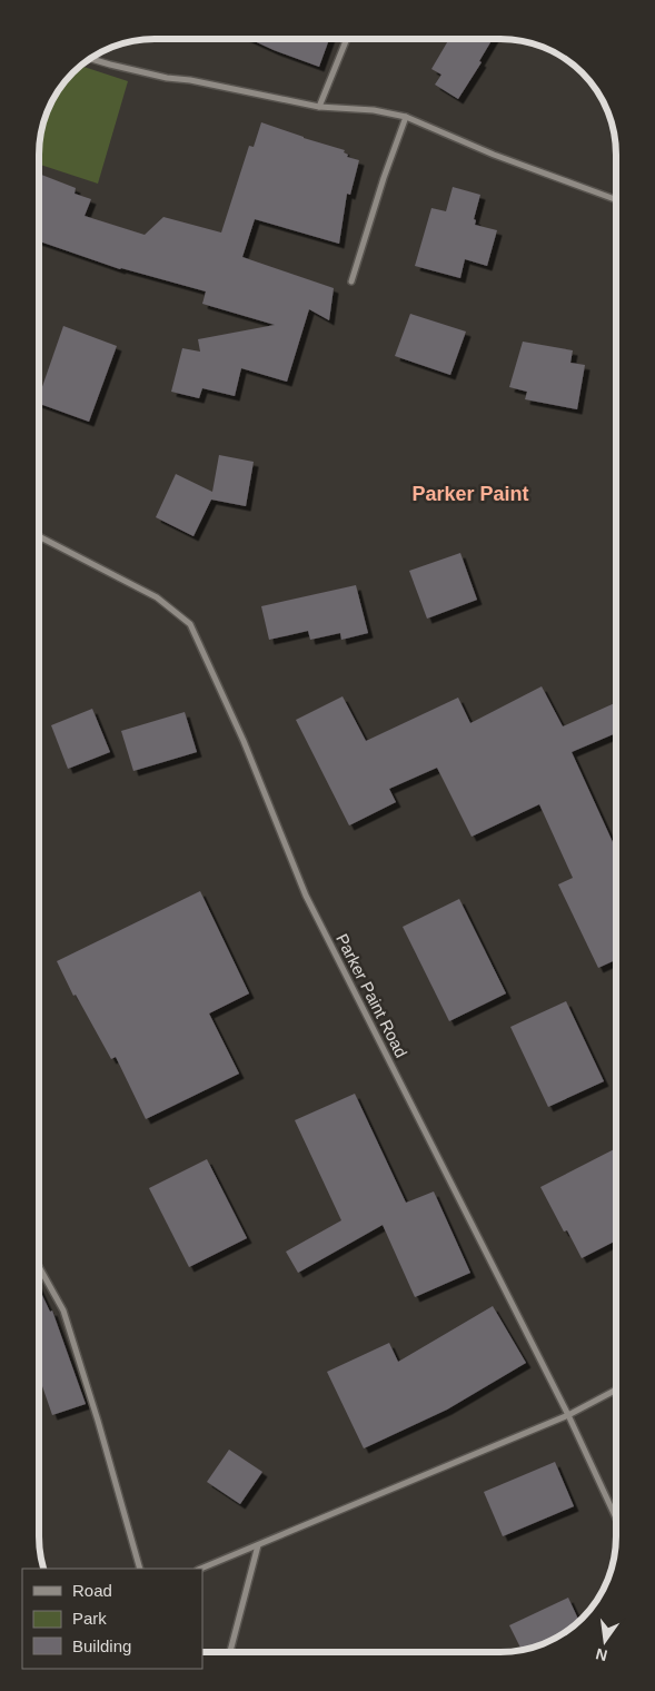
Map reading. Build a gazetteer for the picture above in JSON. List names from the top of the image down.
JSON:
{
  "streets": {
    "street": ["Parker Paint Road"]
  },
  "districts": ["Parker Paint"],
  "legend": ["Road", "Park", "Building"],
  "north": "bottom"
}
